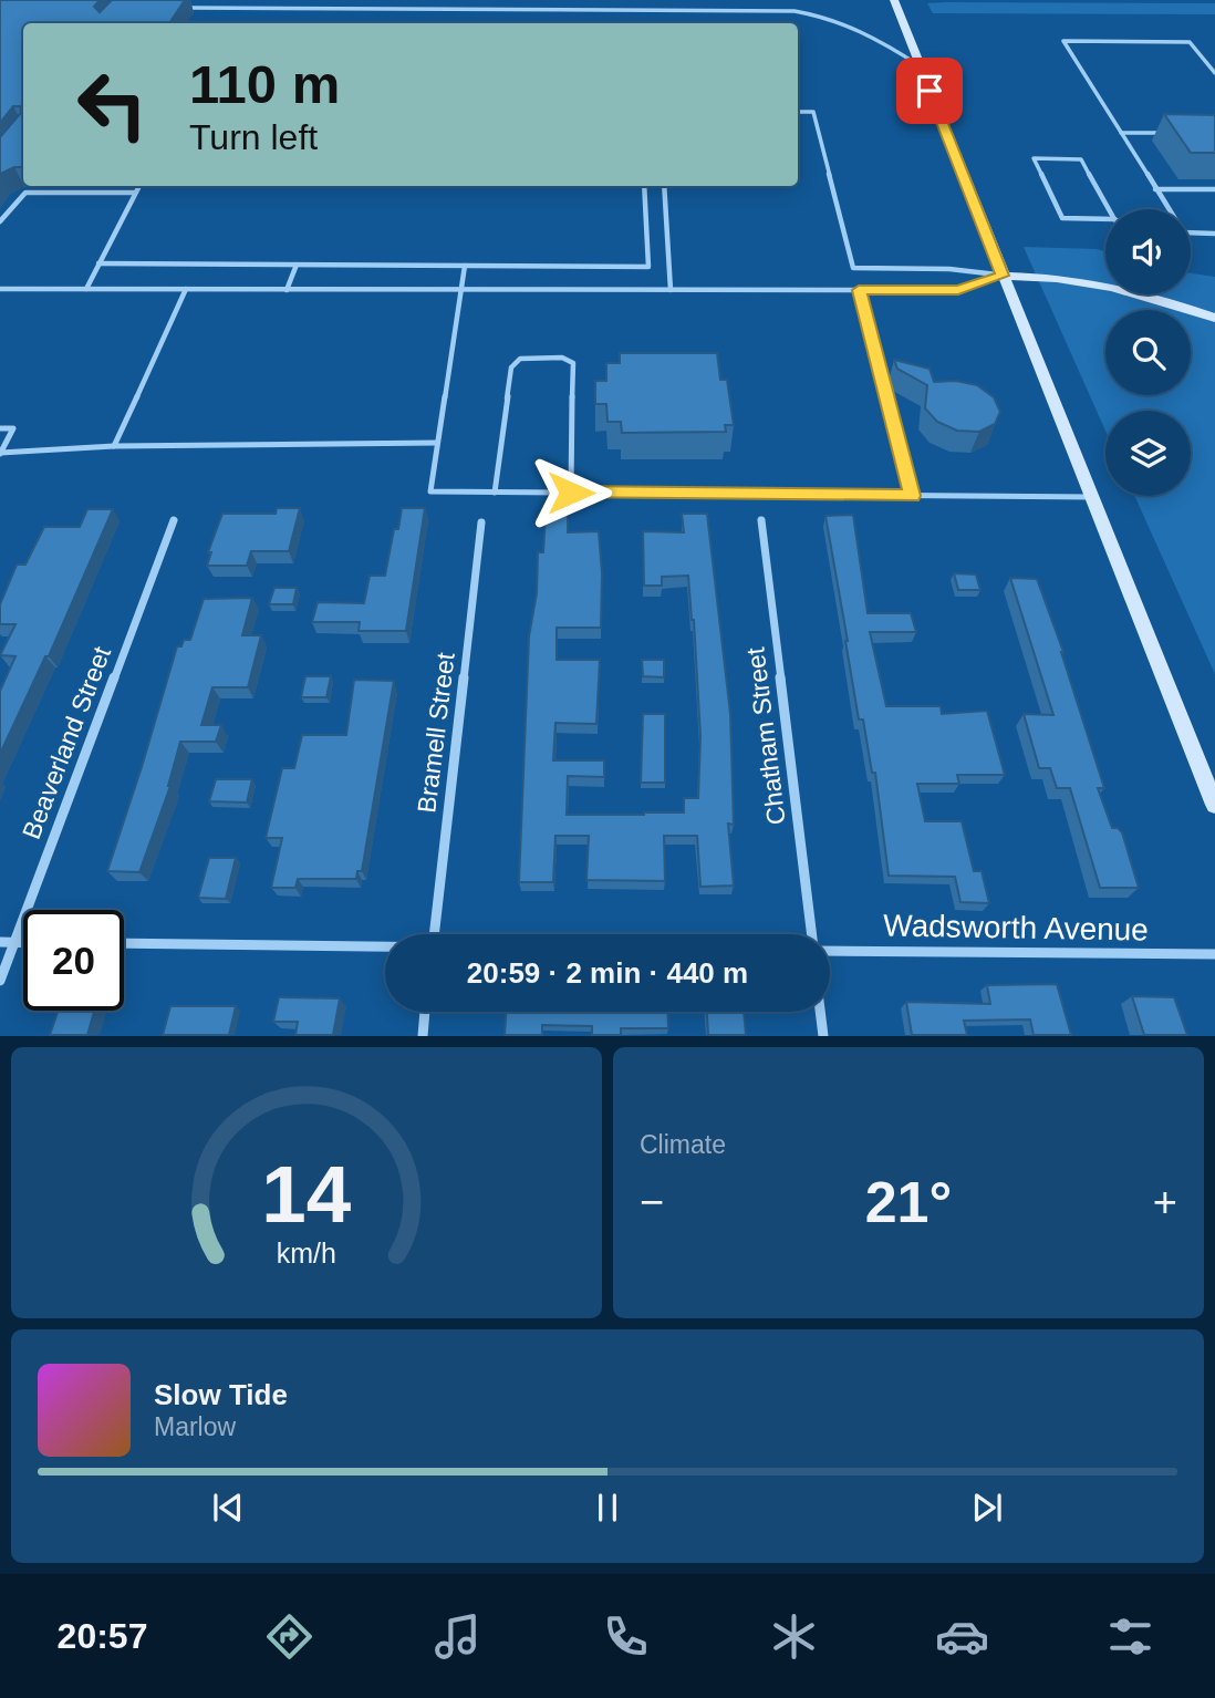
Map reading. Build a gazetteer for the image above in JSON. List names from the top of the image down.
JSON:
{
  "streets": {
    "street": [
      "Bramell Street",
      "Chatham Street",
      "Beaverland Street",
      "Wadsworth Avenue"
    ]
  },
  "page": {
    "turn": ["110 m", "Turn left"],
    "limit": "20",
    "trip": "20:59 · 2 min · 440 m",
    "tile": "Climate",
    "heat": ["−", "21°", "+"],
    "song": ["Slow Tide", "Marlow"],
    "tabs": "20:57",
    "gauge": ["14", "km/h"]
  }
}
